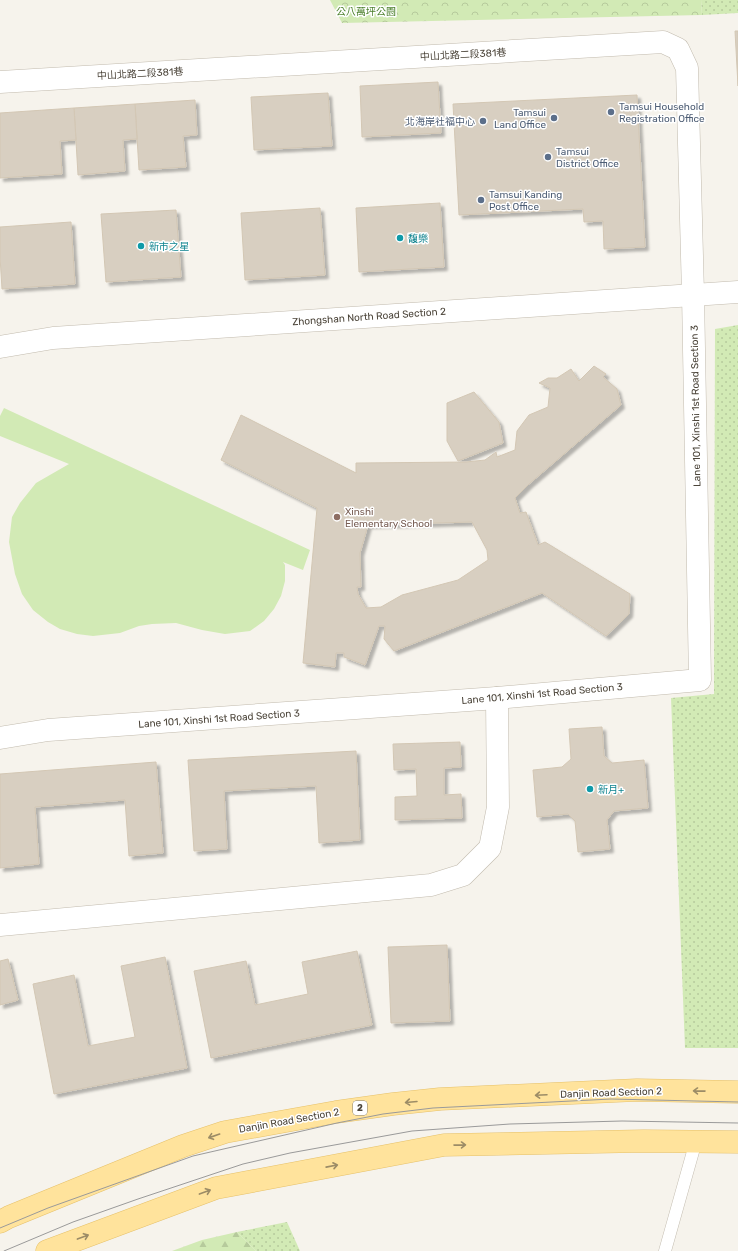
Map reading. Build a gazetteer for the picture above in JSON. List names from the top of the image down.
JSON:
{
  "streets": {
    "main road": ["Danjin Road Section 2", "2"],
    "street": ["中山北路二段381巷", "Zhongshan North Road Section 2", "Lane 101, Xinshi 1st Road Section 3"]
  },
  "crossings": [
    ["中山北路二段381巷", "Zhongshan North Road Section 2"],
    ["中山北路二段381巷", "Lane 101, Xinshi 1st Road Section 3"],
    ["Zhongshan North Road Section 2", "Lane 101, Xinshi 1st Road Section 3"]
  ],
  "parks": ["公八萬坪公園"],
  "places": [
    "Tamsui Household Registration Office",
    "Tamsui Land Office",
    "北海岸社福中心",
    "Tamsui District Office",
    "Tamsui Kanding Post Office",
    "馥樂",
    "新市之星",
    "Xinshi Elementary School",
    "新月+"
  ]
}
